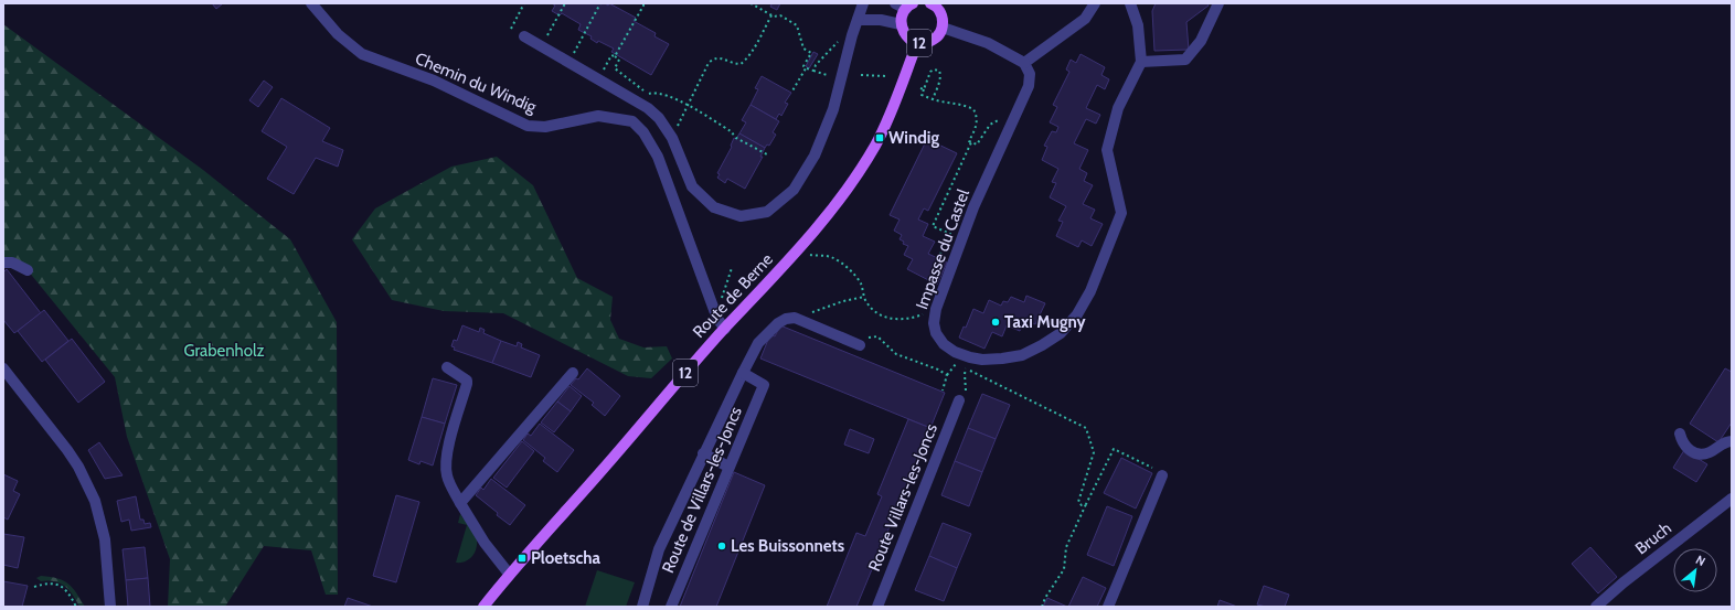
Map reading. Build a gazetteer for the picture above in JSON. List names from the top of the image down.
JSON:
{
  "streets": {
    "main road": ["12", "Route de Berne"],
    "street": [
      "Chemin du Windig",
      "Impasse du Castel",
      "Route de Villars-les-Joncs",
      "Route Villars-les-Joncs",
      "Bruch"
    ]
  },
  "crossings": [
    ["12", "Route de Berne"],
    ["Chemin du Windig", "Route de Berne"]
  ],
  "parks": ["Grabenholz"],
  "places": {
    "transit": ["Windig", "Ploetscha"],
    "other": ["Taxi Mugny", "Les Buissonnets"]
  },
  "north": "top right"
}
